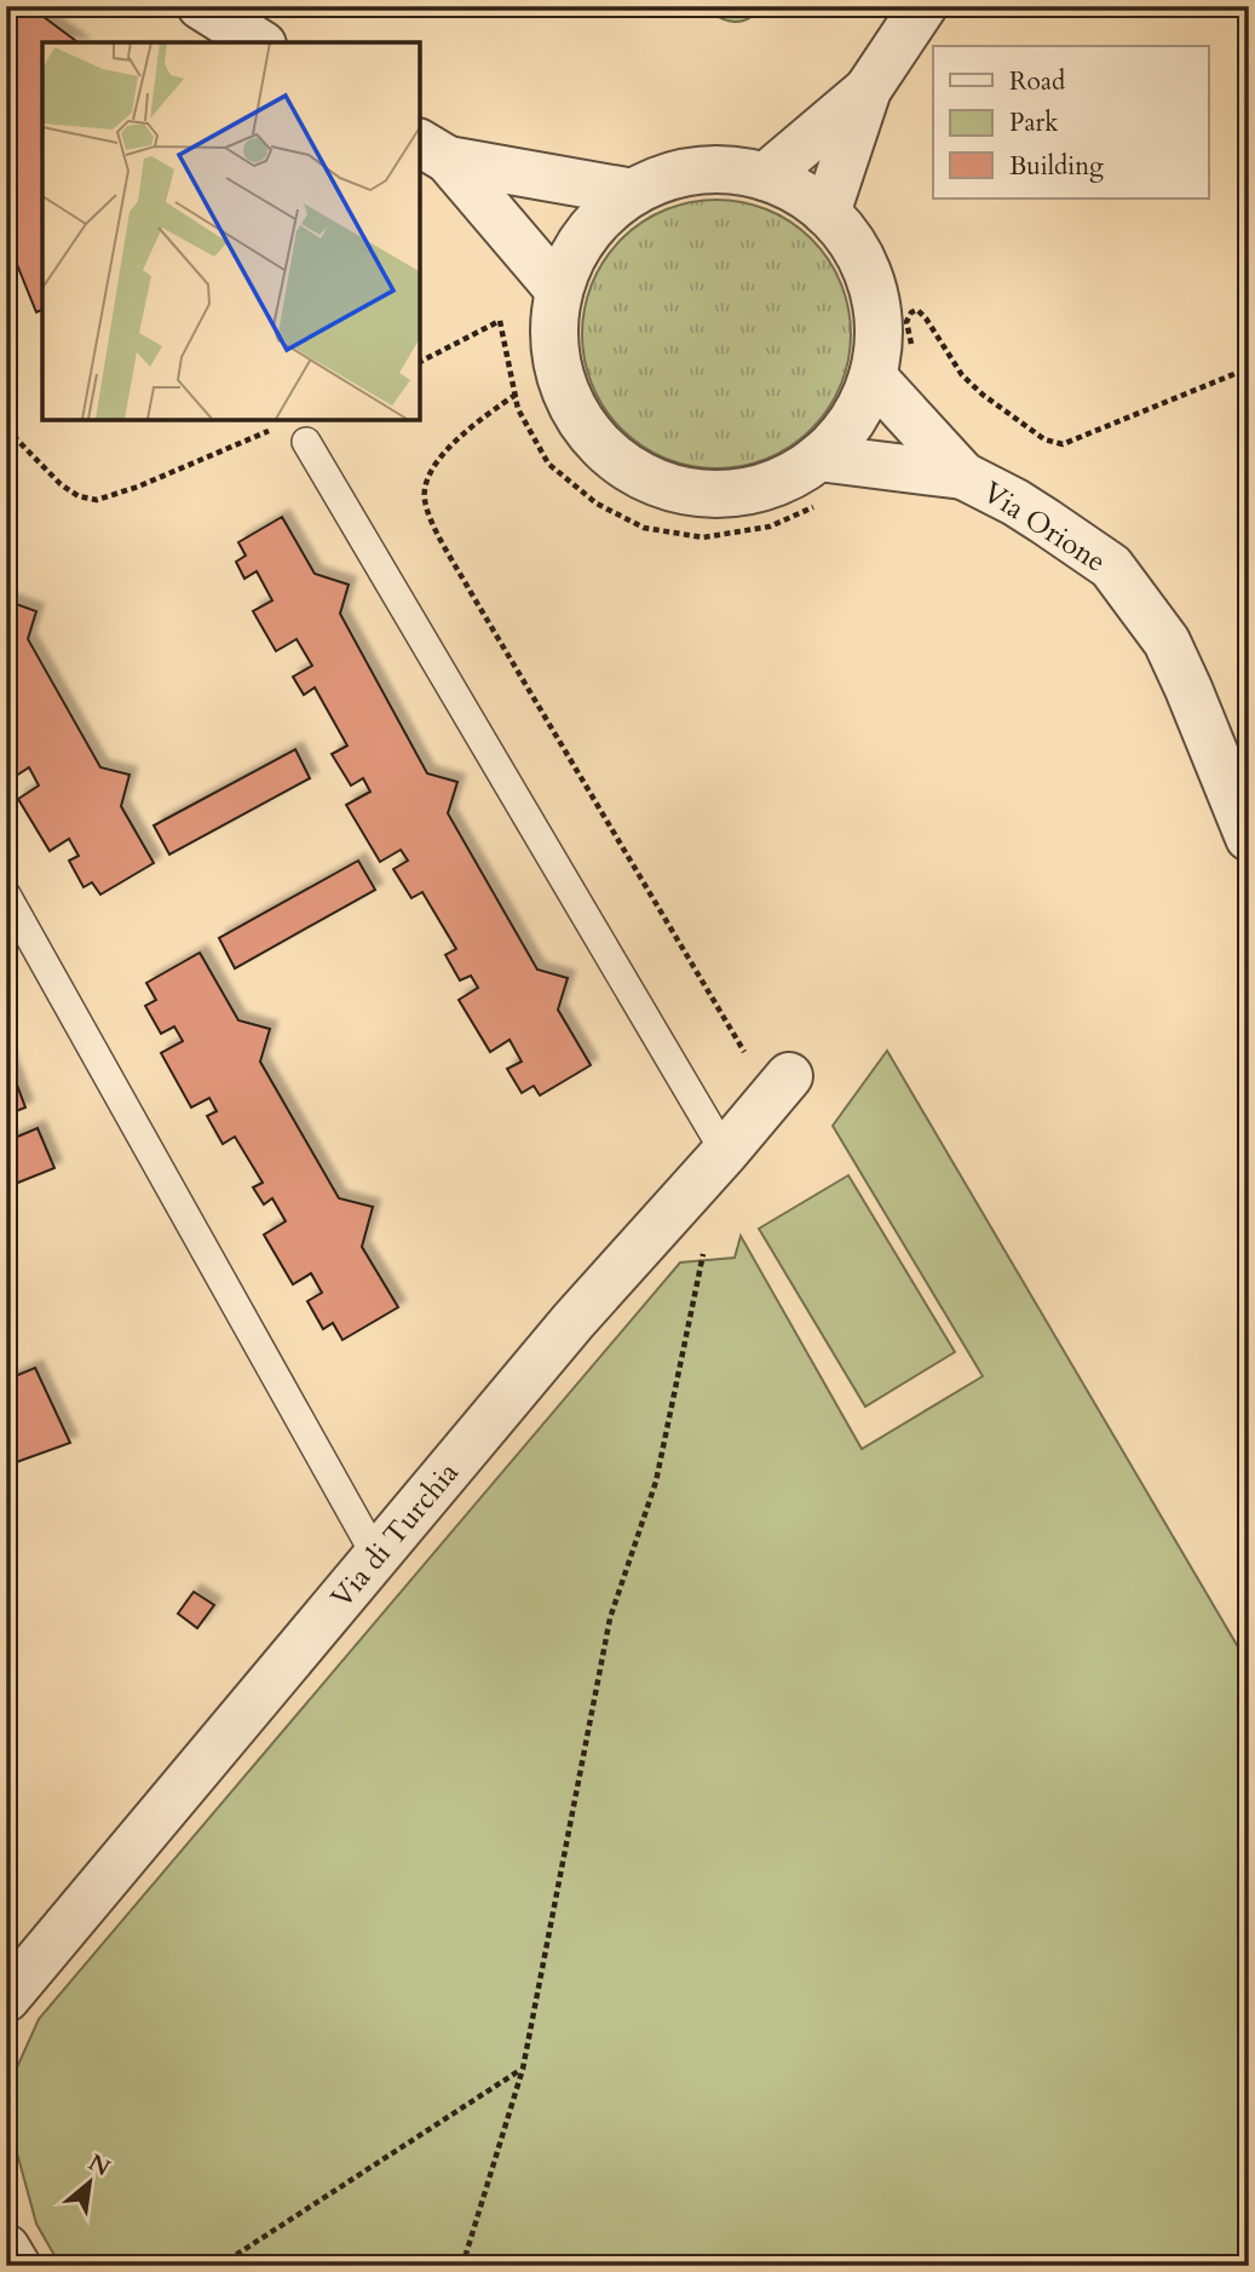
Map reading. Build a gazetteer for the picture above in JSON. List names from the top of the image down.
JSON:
{
  "streets": {
    "street": ["Via Orione", "Via di Turchia"]
  },
  "legend": ["Road", "Park", "Building"],
  "north": "top right"
}
